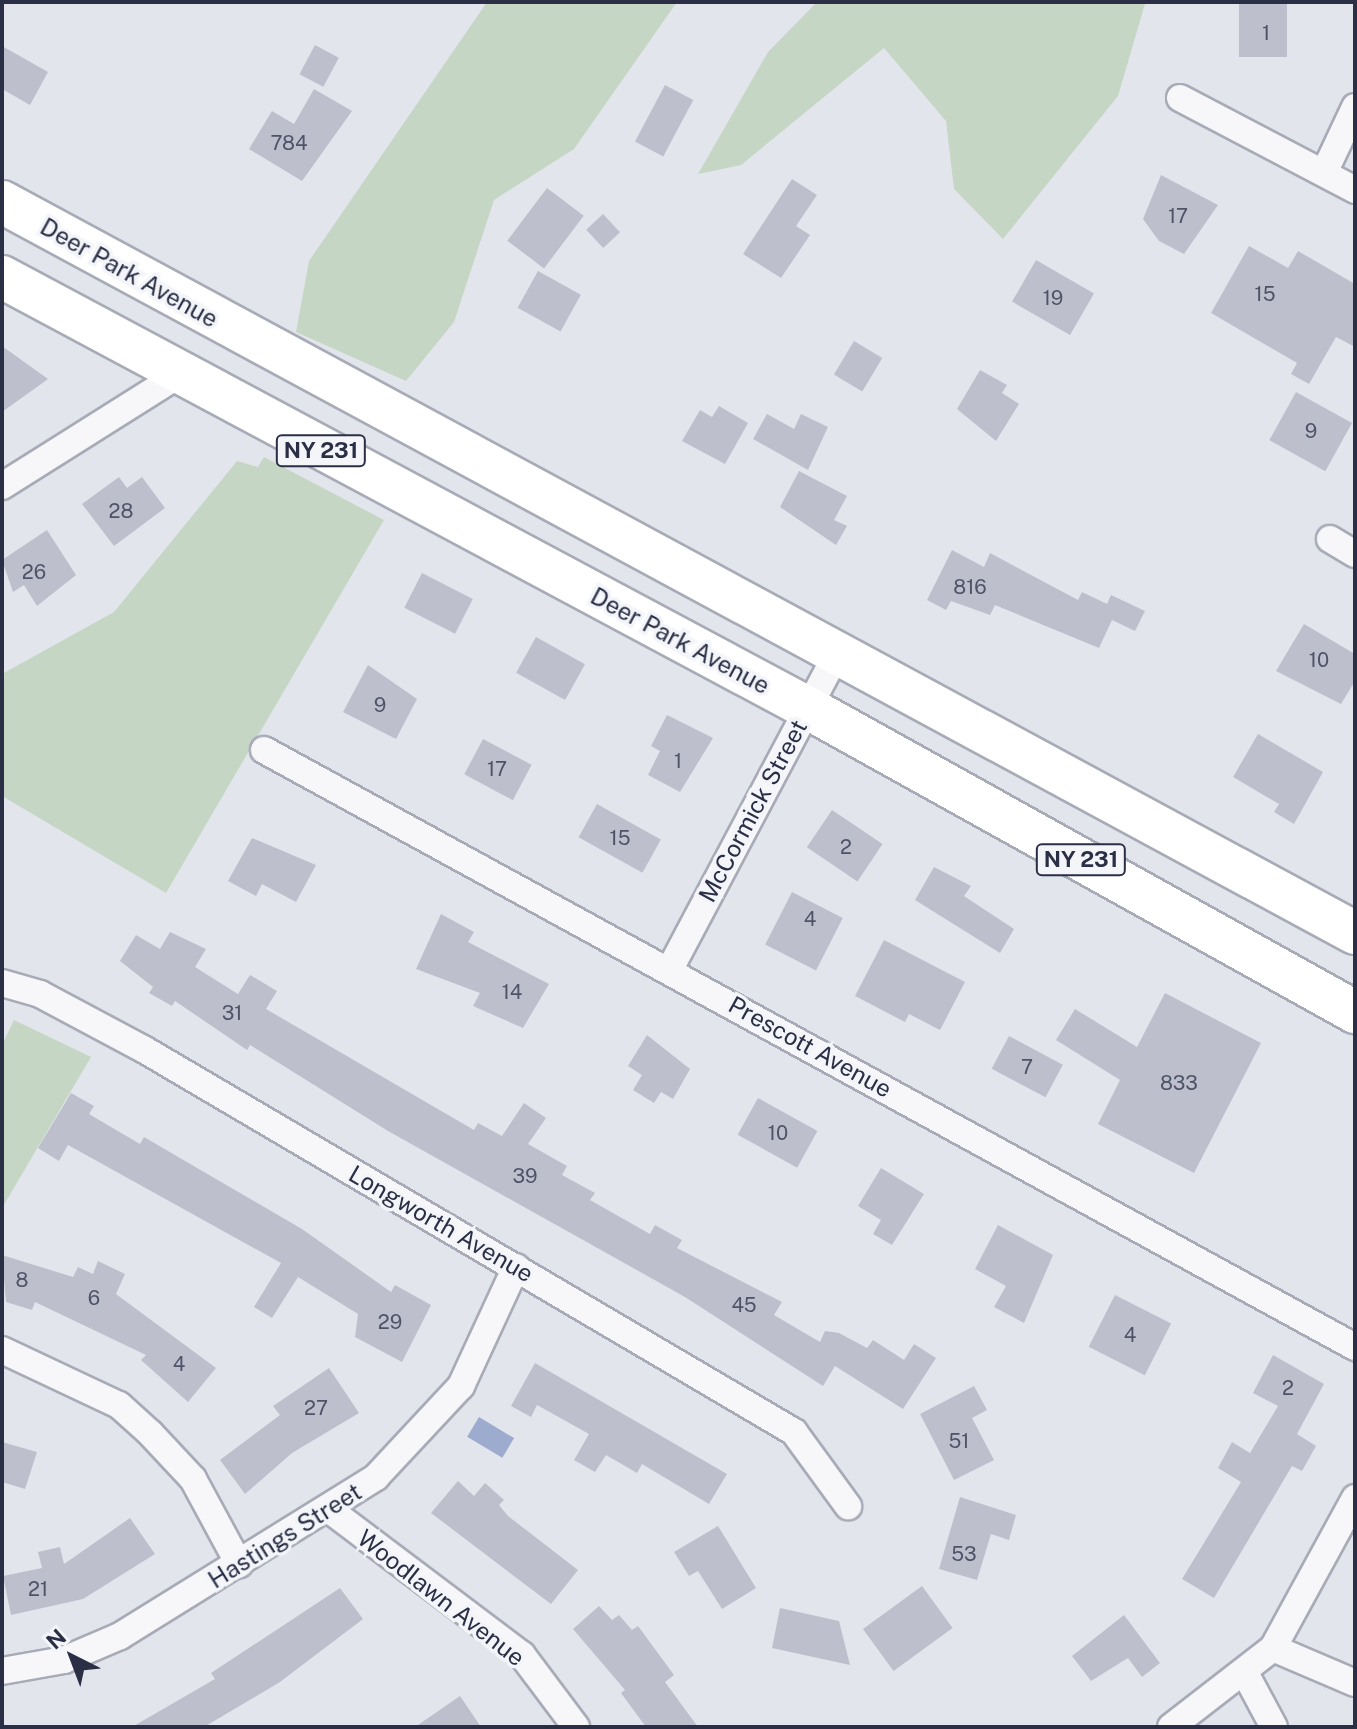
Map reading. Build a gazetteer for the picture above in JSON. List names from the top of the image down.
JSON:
{
  "streets": {
    "main road": ["Deer Park Avenue", "NY 231"],
    "street": [
      "McCormick Street",
      "Prescott Avenue",
      "Longworth Avenue",
      "Hastings Street",
      "Woodlawn Avenue"
    ]
  },
  "crossings": [
    ["Deer Park Avenue", "McCormick Street"],
    ["McCormick Street", "Prescott Avenue"],
    ["Longworth Avenue", "Hastings Street"],
    ["Hastings Street", "Woodlawn Avenue"]
  ],
  "house_numbers": [
    "1",
    "784",
    "17",
    "15",
    "19",
    "9",
    "28",
    "26",
    "816",
    "10",
    "9",
    "1",
    "17",
    "15",
    "2",
    "4",
    "14",
    "31",
    "7",
    "833",
    "10",
    "39",
    "8",
    "6",
    "45",
    "29",
    "4",
    "4",
    "2",
    "27",
    "51",
    "53",
    "21"
  ],
  "north": "top left"
}
